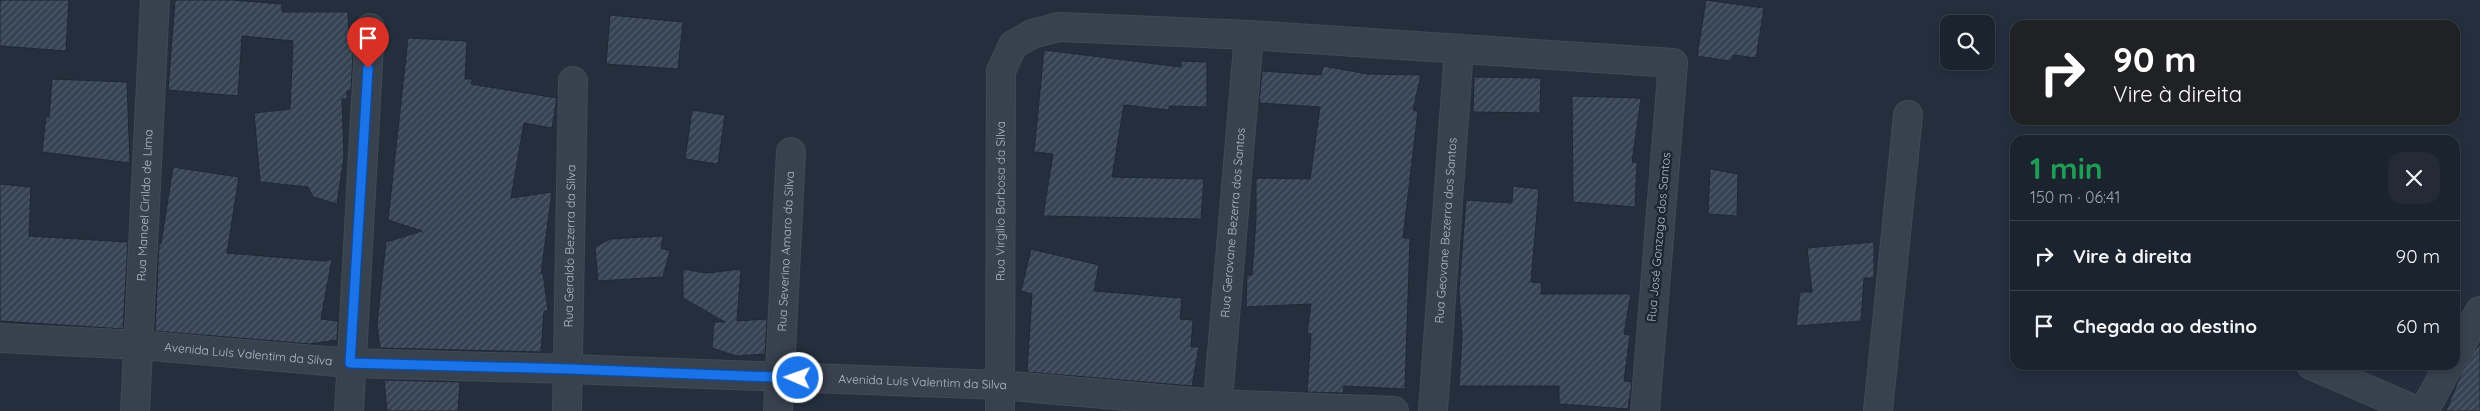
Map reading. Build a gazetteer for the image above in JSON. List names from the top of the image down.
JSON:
{
  "streets": {
    "street": [
      "Rua Virgilio Barbosa da Silva",
      "Rua Manoel Cirildo de Lima",
      "Rua Gerovane Bezerra dos Santos",
      "Rua Geovane Bezerra dos Santos",
      "Rua José Gonzaga dos Santos",
      "Rua Geraldo Bezerra da Silva",
      "Rua Severino Amaro da Silva",
      "Avenida LuIs Valentim da Silva"
    ]
  },
  "crossings": [
    ["Rua Virgilio Barbosa da Silva", "Rua Gerovane Bezerra dos Santos"],
    ["Rua Virgilio Barbosa da Silva", "Rua Geovane Bezerra dos Santos"],
    ["Rua Virgilio Barbosa da Silva", "Rua José Gonzaga dos Santos"],
    ["Rua Virgilio Barbosa da Silva", "Avenida LuIs Valentim da Silva"],
    ["Rua Manoel Cirildo de Lima", "Avenida LuIs Valentim da Silva"],
    ["Rua Gerovane Bezerra dos Santos", "Avenida LuIs Valentim da Silva"],
    ["Rua Geraldo Bezerra da Silva", "Avenida LuIs Valentim da Silva"],
    ["Rua Severino Amaro da Silva", "Avenida LuIs Valentim da Silva"]
  ],
  "page": {
    "turn": ["90 m", "Vire à direita"],
    "heading": ["1 min", "150 m · 06:41"],
    "list": [
      {
        "name": "Vire à direita",
        "value": "90 m"
      },
      {
        "name": "Chegada ao destino",
        "value": "60 m"
      }
    ]
  }
}
